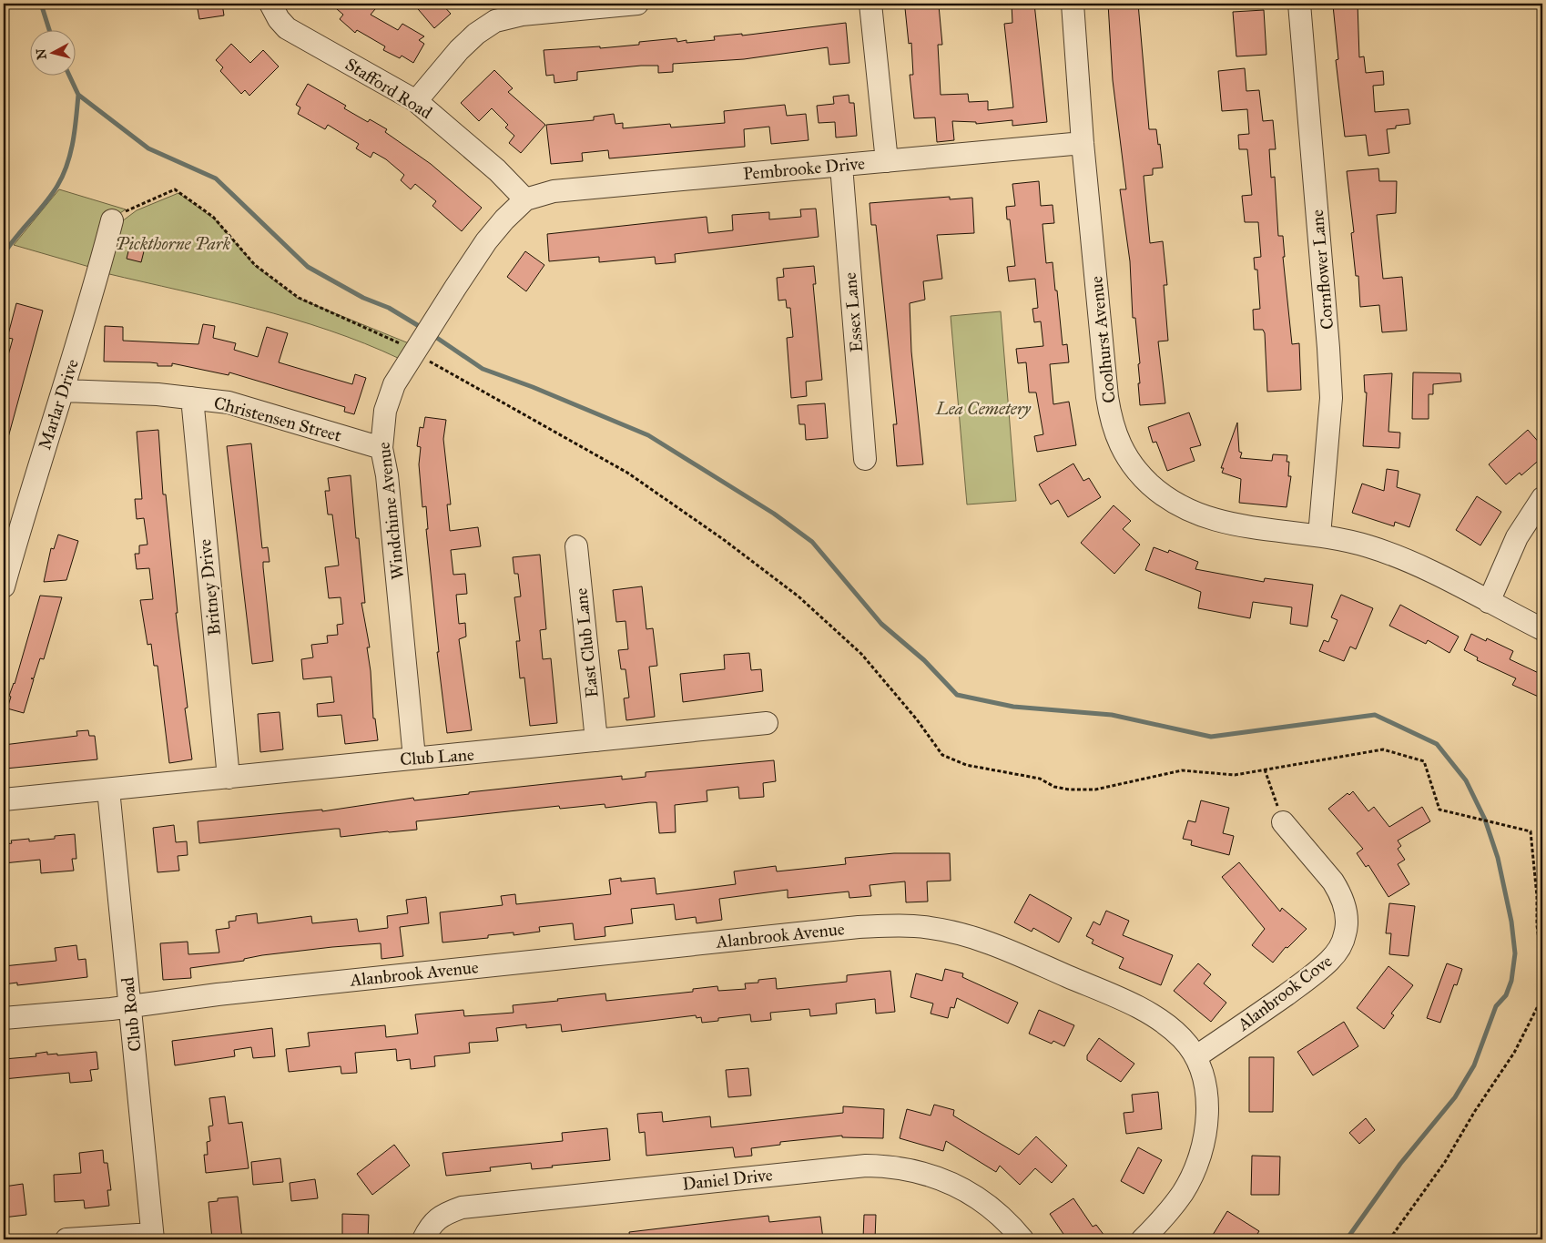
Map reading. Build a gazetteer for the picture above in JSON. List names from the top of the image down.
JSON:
{
  "streets": {
    "street": [
      "Stafford Road",
      "Pembrooke Drive",
      "Cornflower Lane",
      "Essex Lane",
      "Coolhurst Avenue",
      "Marlar Drive",
      "Christensen Street",
      "Windchime Avenue",
      "Britney Drive",
      "East Club Lane",
      "Club Lane",
      "Alanbrook Avenue",
      "Alanbrook Cove",
      "Club Road",
      "Daniel Drive"
    ]
  },
  "crossings": [
    ["Stafford Road", "Pembrooke Drive"],
    ["Stafford Road", "Windchime Avenue"],
    ["Pembrooke Drive", "Essex Lane"],
    ["Pembrooke Drive", "Coolhurst Avenue"],
    ["Pembrooke Drive", "Windchime Avenue"],
    ["Cornflower Lane", "Coolhurst Avenue"],
    ["Marlar Drive", "Christensen Street"],
    ["Christensen Street", "Windchime Avenue"],
    ["Christensen Street", "Britney Drive"],
    ["Windchime Avenue", "Club Lane"],
    ["Britney Drive", "Club Lane"],
    ["East Club Lane", "Club Lane"],
    ["Club Lane", "Club Road"],
    ["Alanbrook Avenue", "Alanbrook Cove"],
    ["Alanbrook Avenue", "Club Road"]
  ],
  "parks": ["Pickthorne Park", "Lea Cemetery"],
  "north": "left"
}
